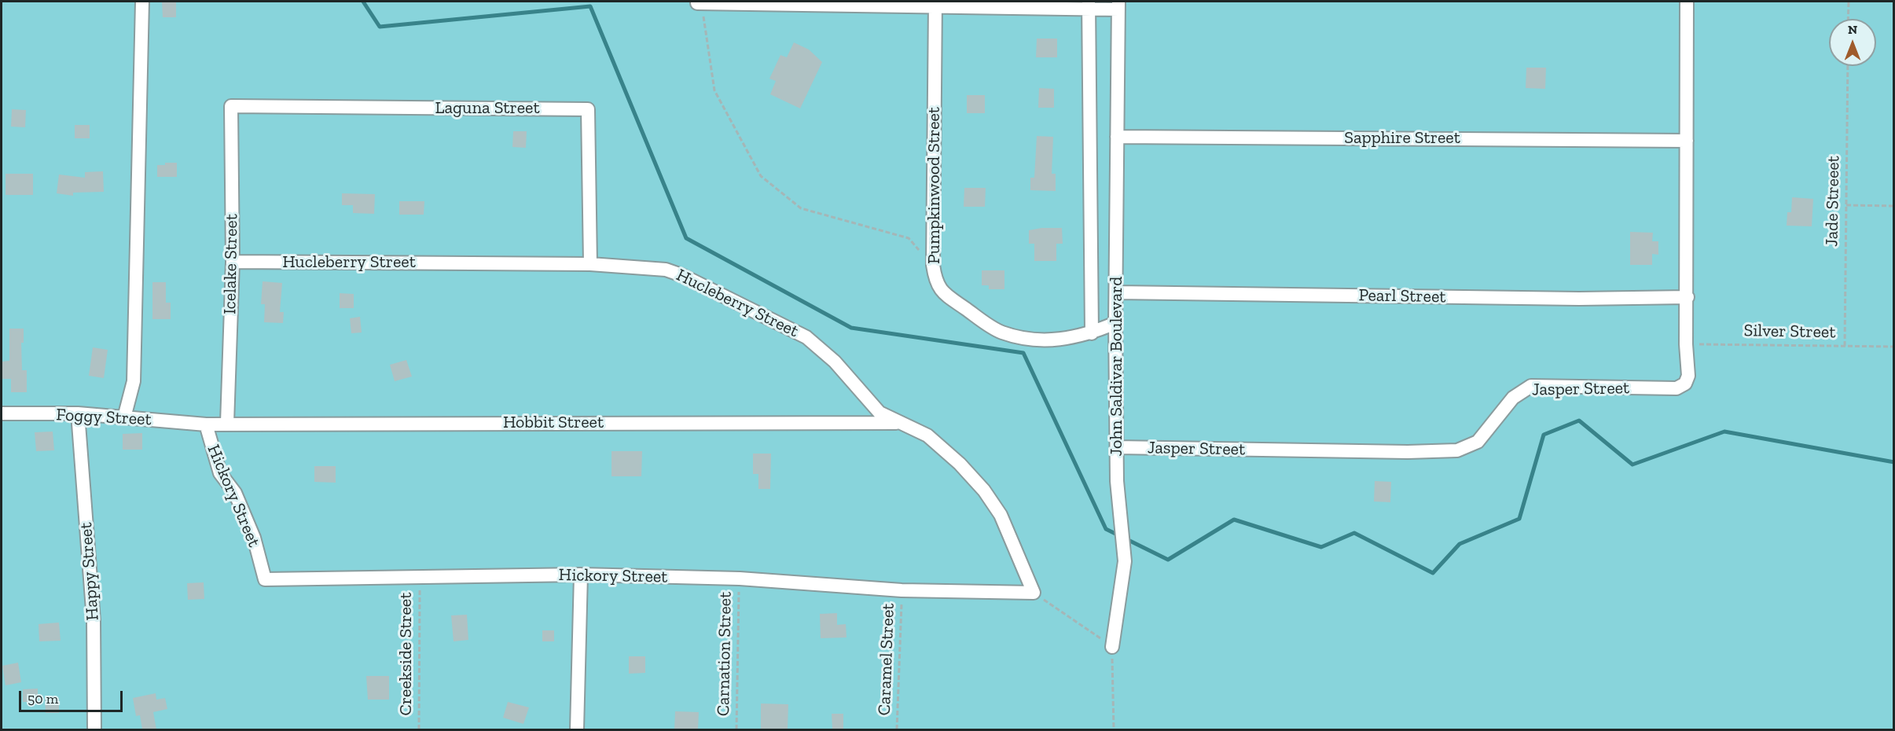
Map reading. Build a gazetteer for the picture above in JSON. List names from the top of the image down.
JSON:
{
  "streets": {
    "street": [
      "Laguna Street",
      "Sapphire Street",
      "Pumpkinwood Street",
      "Hucleberry Street",
      "Icelake Street",
      "Pearl Street",
      "John Saldivar Boulevard",
      "Jasper Street",
      "Foggy Street",
      "Hobbit Street",
      "Hickory Street",
      "Happy Street"
    ],
    "path": [
      "Jade Streeet",
      "Silver Street",
      "Creekside Street",
      "Carnation Street",
      "Caramel Street"
    ]
  },
  "crossings": [
    ["Laguna Street", "Hucleberry Street"],
    ["Laguna Street", "Icelake Street"],
    ["Sapphire Street", "John Saldivar Boulevard"],
    ["Sapphire Street", "Jasper Street"],
    ["Pumpkinwood Street", "John Saldivar Boulevard"],
    ["Jade Streeet", "Silver Street"],
    ["Hucleberry Street", "Icelake Street"],
    ["Hucleberry Street", "Hobbit Street"],
    ["Hucleberry Street", "Hickory Street"],
    ["Icelake Street", "Hobbit Street"],
    ["Pearl Street", "John Saldivar Boulevard"],
    ["Pearl Street", "Jasper Street"],
    ["Silver Street", "Jasper Street"],
    ["John Saldivar Boulevard", "Jasper Street"],
    ["Foggy Street", "Hobbit Street"],
    ["Foggy Street", "Hickory Street"],
    ["Foggy Street", "Happy Street"],
    ["Hobbit Street", "Hickory Street"],
    ["Hickory Street", "Creekside Street"],
    ["Hickory Street", "Carnation Street"],
    ["Hickory Street", "Caramel Street"]
  ],
  "scale_bar": "50 m",
  "north": "top"
}
